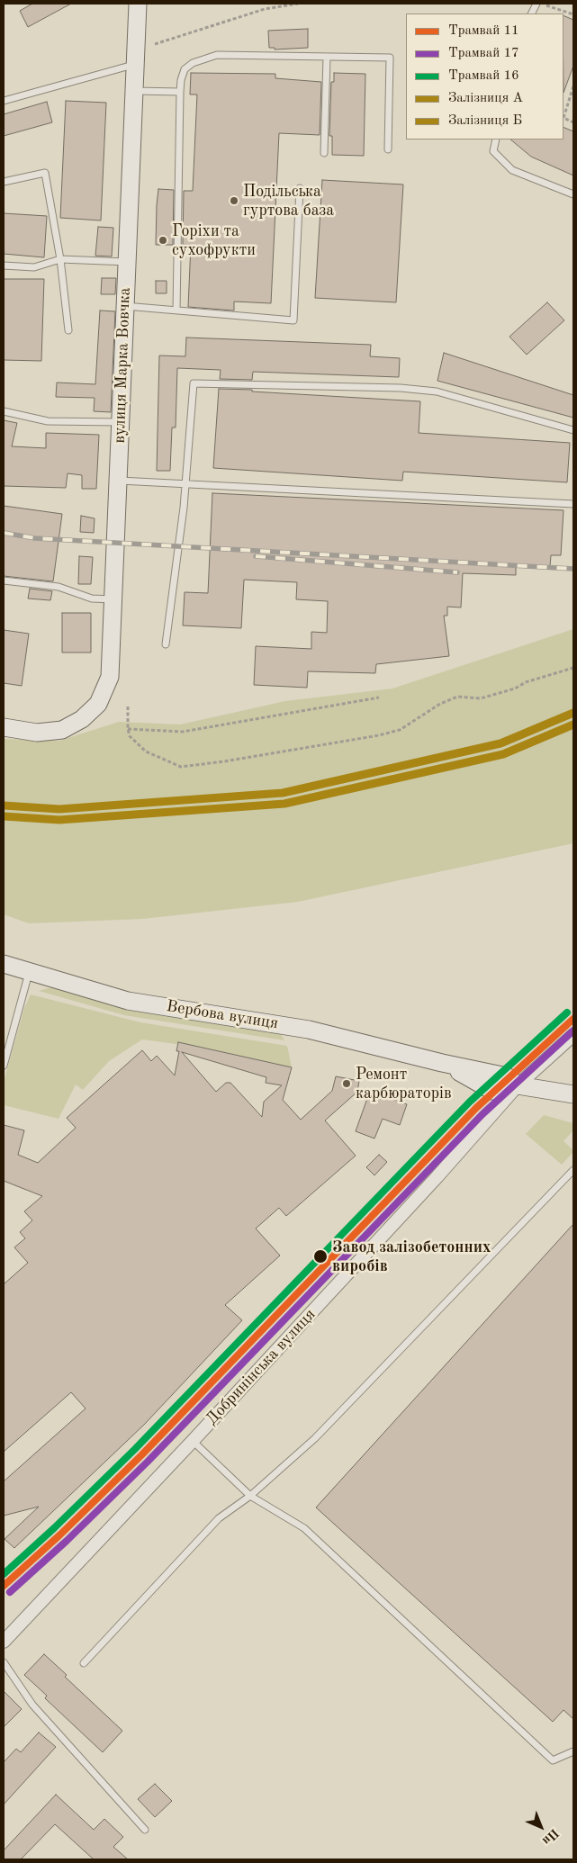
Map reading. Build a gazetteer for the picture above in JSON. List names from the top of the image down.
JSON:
{
  "streets": {
    "main road": ["вулиця Марка Вовчка", "Вербова вулиця"],
    "street": ["Добринінська вулиця"]
  },
  "crossings": [
    ["Вербова вулиця", "Добринінська вулиця"]
  ],
  "places": [
    "Подільська гуртова база",
    "Горіхи та сухофрукти",
    "Ремонт карбюраторів",
    "Завод залізобетонних виробів"
  ],
  "lines": [
    "rail line A",
    "rail line Б",
    "tram line 16",
    "tram line 11",
    "tram line 17"
  ],
  "legend": [
    "Трамвай 11",
    "Трамвай 17",
    "Трамвай 16",
    "Залізниця A",
    "Залізниця Б"
  ],
  "north": "bottom right"
}
